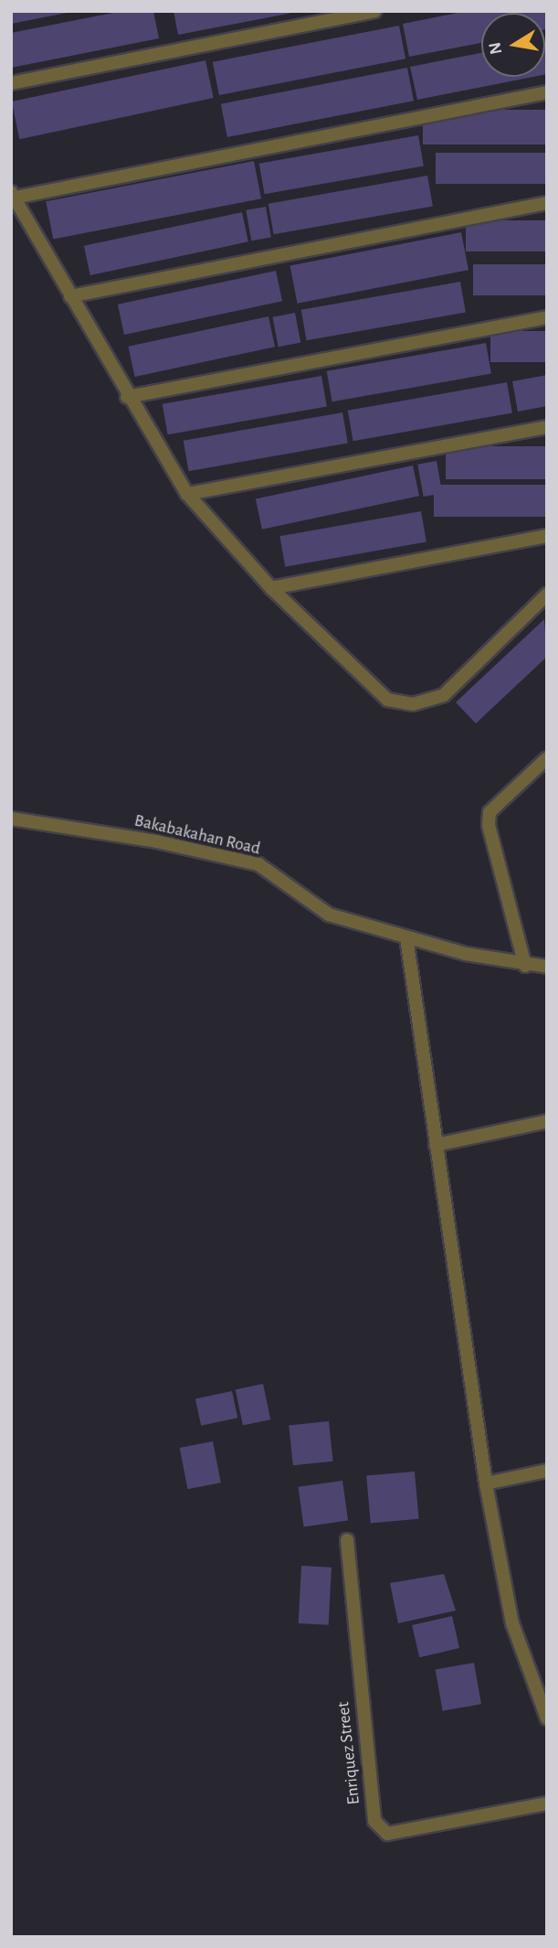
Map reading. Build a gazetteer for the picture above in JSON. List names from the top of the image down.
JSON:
{
  "streets": {
    "street": ["Bakabakahan Road", "Enriquez Street"]
  },
  "north": "left"
}
